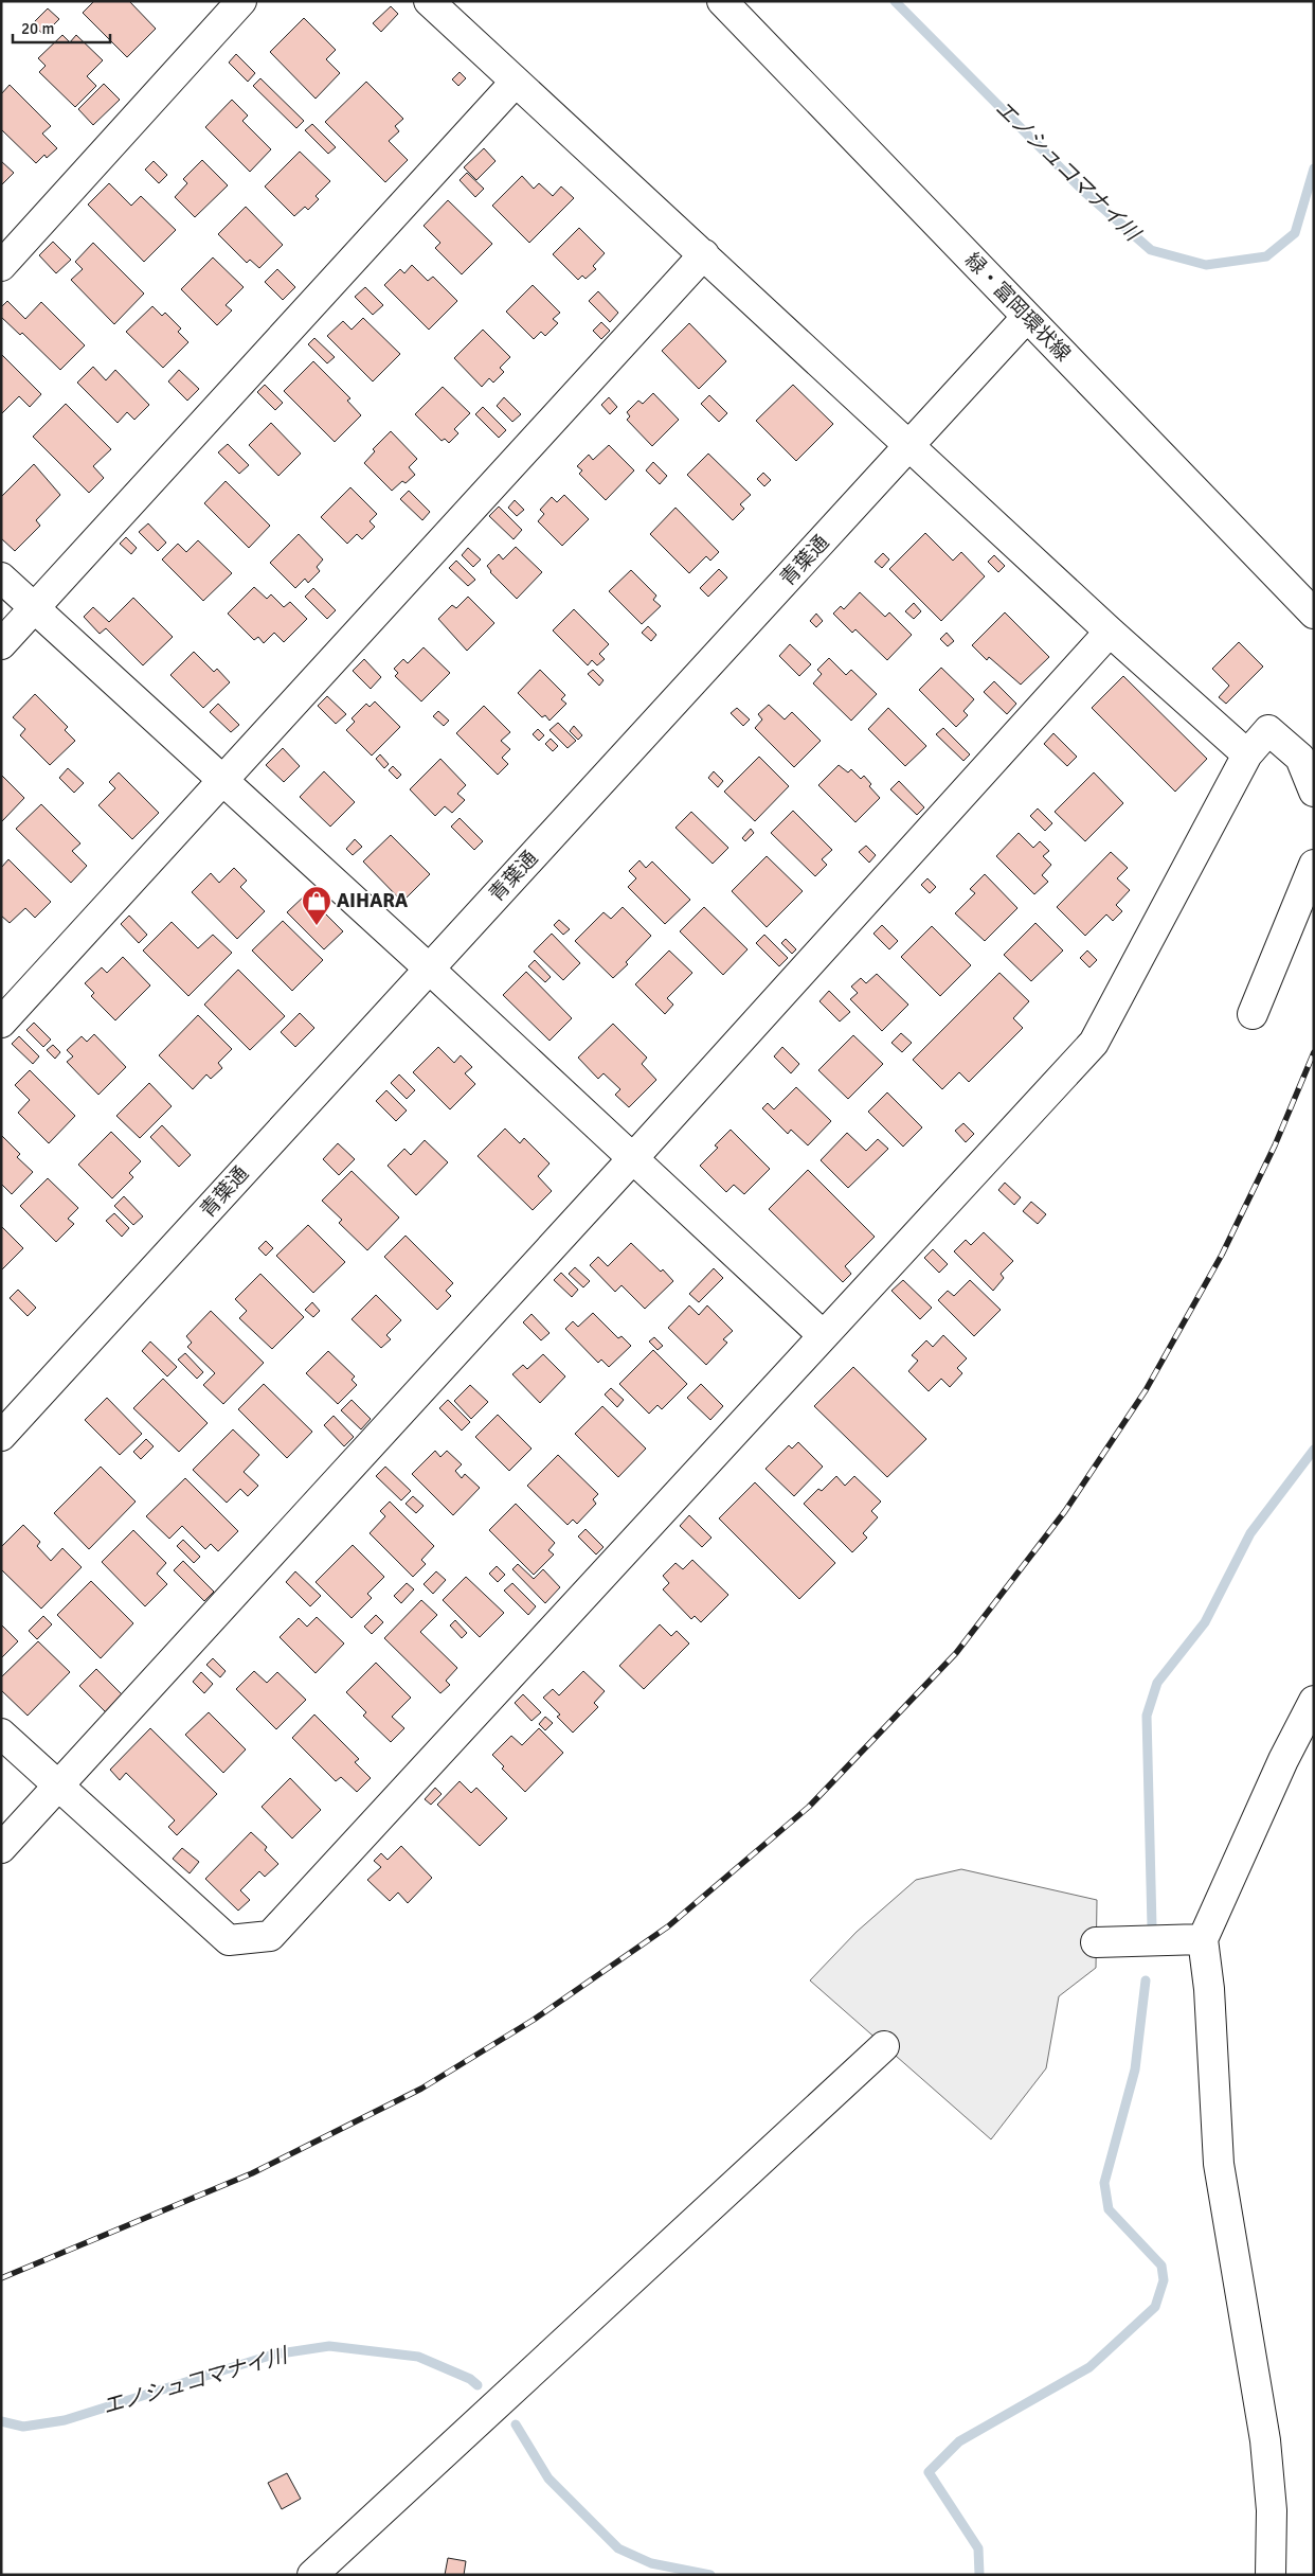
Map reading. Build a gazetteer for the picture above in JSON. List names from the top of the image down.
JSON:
{
  "streets": {
    "street": ["緑・富岡環状線", "青葉通"]
  },
  "crossings": [
    ["緑・富岡環状線", "青葉通"]
  ],
  "water": ["エノシュコマナイ川"],
  "places": {
    "shop": ["AIHARA"]
  },
  "scale_bar": "20 m"
}
